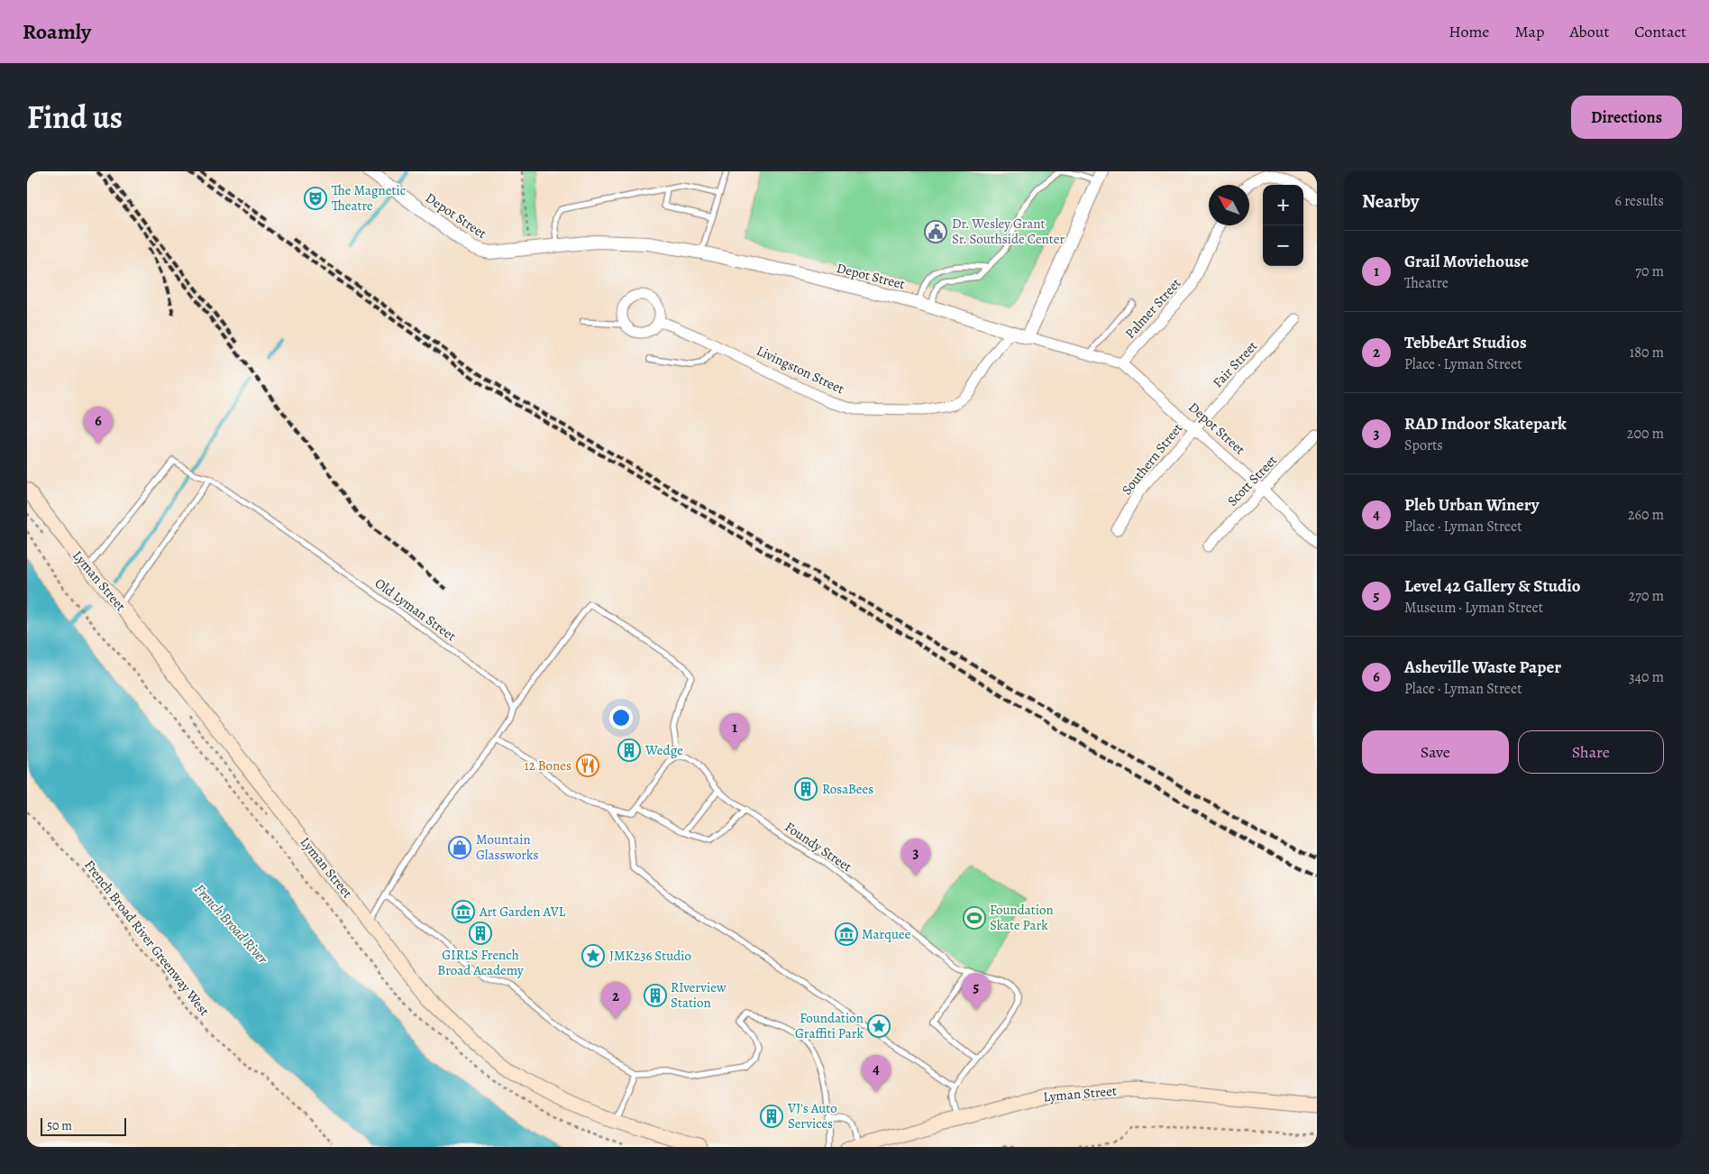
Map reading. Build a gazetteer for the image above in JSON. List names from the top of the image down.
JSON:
{
  "streets": {
    "main road": ["Lyman Street"],
    "street": [
      "Depot Street",
      "Palmer Street",
      "Fair Street",
      "Livingston Street",
      "Southern Street",
      "Scott Street"
    ],
    "lane": ["Old Lyman Street", "Foundy Street"],
    "path": ["French Broad River Greenway West"]
  },
  "crossings": [
    ["Depot Street", "Palmer Street"],
    ["Depot Street", "Fair Street"],
    ["Depot Street", "Livingston Street"],
    ["Depot Street", "Southern Street"],
    ["Depot Street", "Scott Street"],
    ["Fair Street", "Southern Street"]
  ],
  "water": ["French Broad River"],
  "places": {
    "theatre": ["The Magnetic Theatre"],
    "public building": ["Dr. Wesley Grant Sr. Southside Center"],
    "building": [
      "Wedge",
      "RosaBees",
      "GIRLS French Broad Academy",
      "RIverview Station",
      "VJ's Auto Services"
    ],
    "restaurant": ["12 Bones"],
    "shop": ["Mountain Glassworks"],
    "museum": ["Art Garden AVL", "Marquee"],
    "sports": ["Foundation Skate Park"],
    "place": ["JMK236 Studio", "Foundation Graffiti Park"]
  },
  "scale_bar": "50 m",
  "north": "top left",
  "page": {
    "header": "Roamly",
    "nav": [
      "Home",
      "Map",
      "About",
      "Contact"
    ],
    "title": "Find us",
    "buttons": [
      "Directions",
      ["Save", "Share"]
    ],
    "heading": ["Nearby", "6 results"],
    "map_buttons": ["+", "−"],
    "list": [
      {
        "mark": "1",
        "name": "Grail Moviehouse",
        "note": "Theatre",
        "value": "70 m"
      },
      {
        "mark": "2",
        "name": "TebbeArt Studios",
        "note": "Place · Lyman Street",
        "value": "180 m"
      },
      {
        "mark": "3",
        "name": "RAD Indoor Skatepark",
        "note": "Sports",
        "value": "200 m"
      },
      {
        "mark": "4",
        "name": "Pleb Urban Winery",
        "note": "Place · Lyman Street",
        "value": "260 m"
      },
      {
        "mark": "5",
        "name": "Level 42 Gallery & Studio",
        "note": "Museum · Lyman Street",
        "value": "270 m"
      },
      {
        "mark": "6",
        "name": "Asheville Waste Paper",
        "note": "Place · Lyman Street",
        "value": "340 m"
      }
    ],
    "pins": [
      "6",
      "1",
      "3",
      "5",
      "2",
      "4"
    ],
    "scale": "50 m"
  }
}
